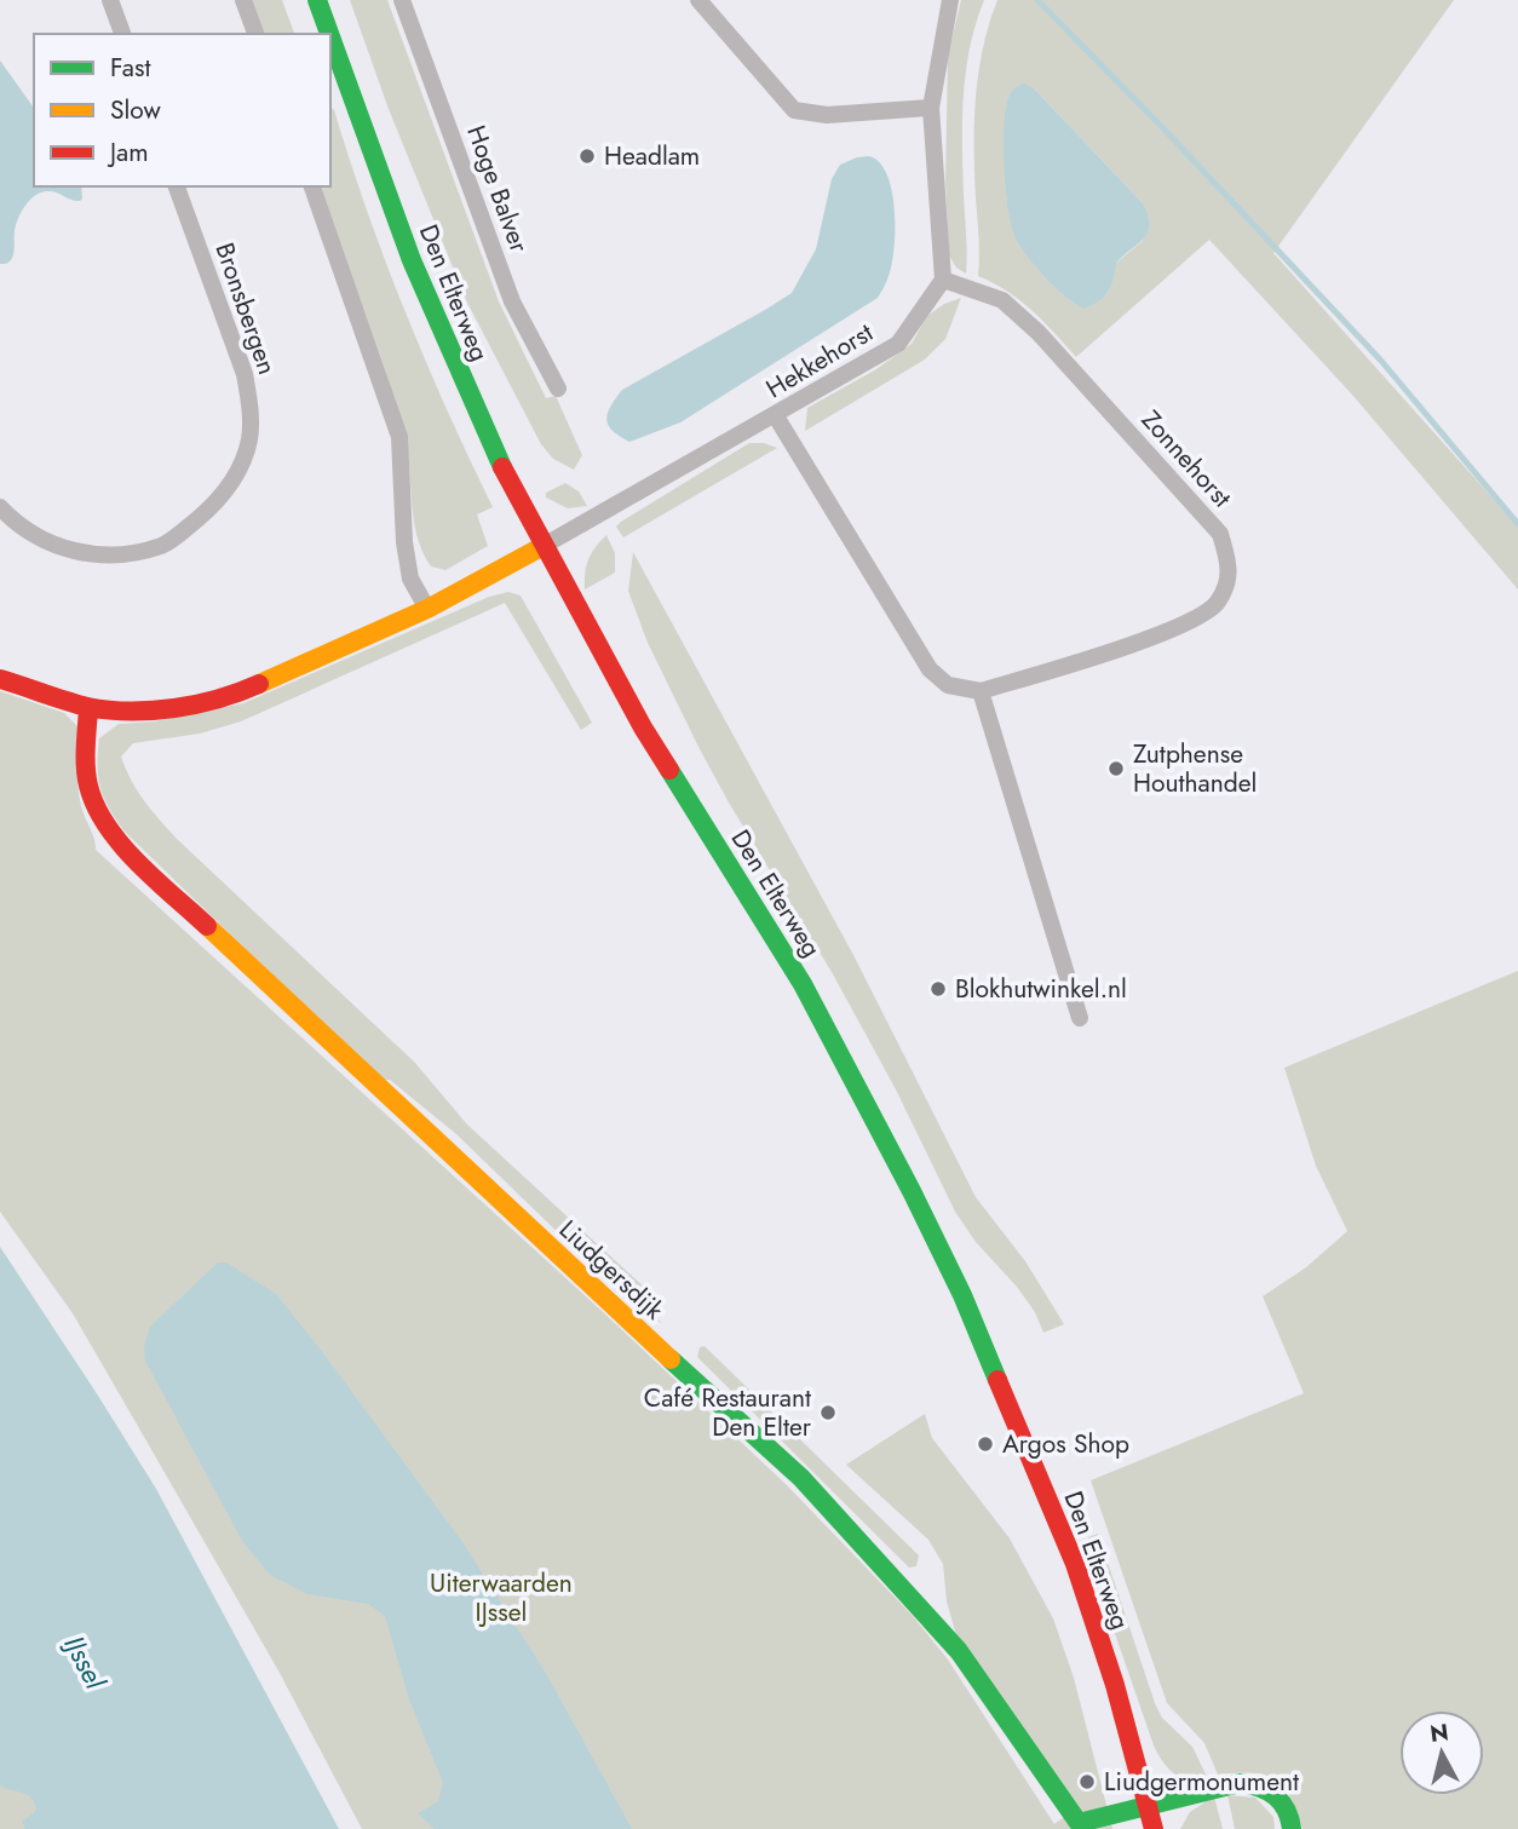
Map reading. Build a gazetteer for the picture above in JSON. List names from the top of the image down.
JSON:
{
  "streets": {
    "street": [
      "Hoge Balver",
      "Den Elterweg",
      "Bronsbergen",
      "Hekkehorst",
      "Zonnehorst",
      "Liudgersdijk"
    ]
  },
  "crossings": [
    ["Den Elterweg", "Hekkehorst"],
    ["Den Elterweg", "Liudgersdijk"],
    ["Hekkehorst", "Zonnehorst"]
  ],
  "water": ["IJssel"],
  "parks": ["Uiterwaarden IJssel"],
  "places": [
    "Headlam",
    "Zutphense Houthandel",
    "Blokhutwinkel.nl",
    "Café Restaurant Den Elter",
    "Argos Shop",
    "Liudgermonument"
  ],
  "legend": ["Fast", "Slow", "Jam"],
  "north": "top"
}
